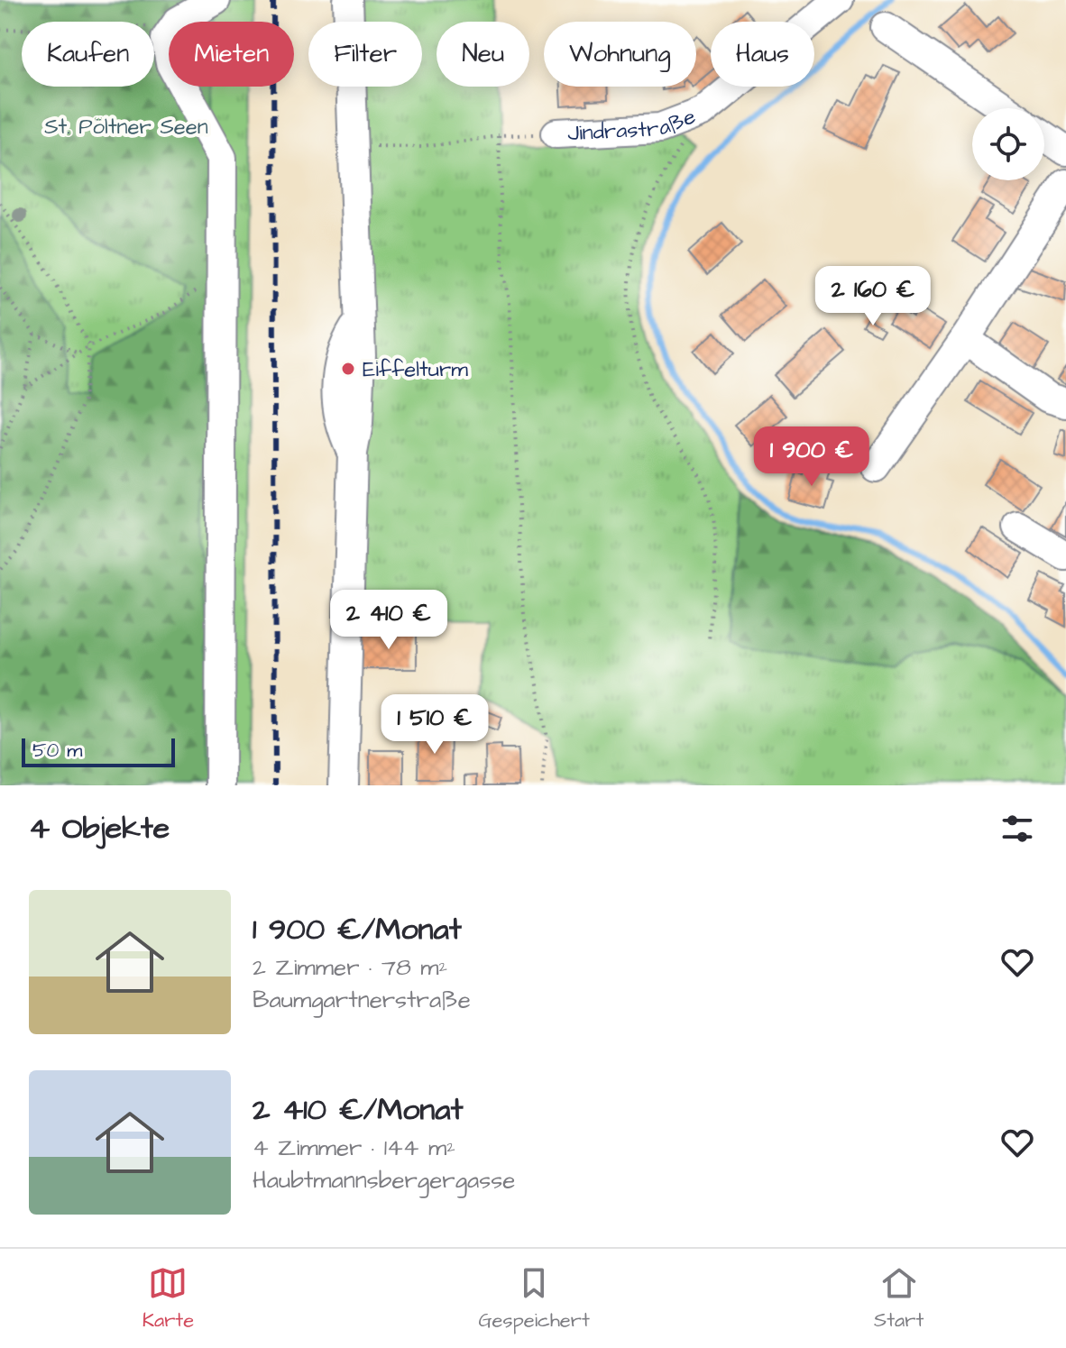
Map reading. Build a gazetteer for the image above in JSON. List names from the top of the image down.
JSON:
{
  "streets": {
    "street": ["Jindrastraße"]
  },
  "parks": ["St. Pöltner Seen"],
  "places": ["Eiffelturm"],
  "scale_bar": "50 m",
  "page": {
    "chip": [
      "Kaufen",
      "Mieten",
      "Filter",
      "Neu",
      "Wohnung",
      "Haus"
    ],
    "price": [
      "2 160 €",
      "1 900 €",
      "2 410 €",
      "1 510 €"
    ],
    "scale": "50 m",
    "heading": "4 Objekte",
    "list": [
      {
        "name": "1 900 €/Monat",
        "note": "2 Zimmer · 78 m² · Baumgartnerstraße"
      },
      {
        "name": "2 410 €/Monat",
        "note": "4 Zimmer · 144 m² · Haubtmannsbergergasse"
      }
    ],
    "tabs": ["Karte", "Gespeichert", "Start"]
  }
}
